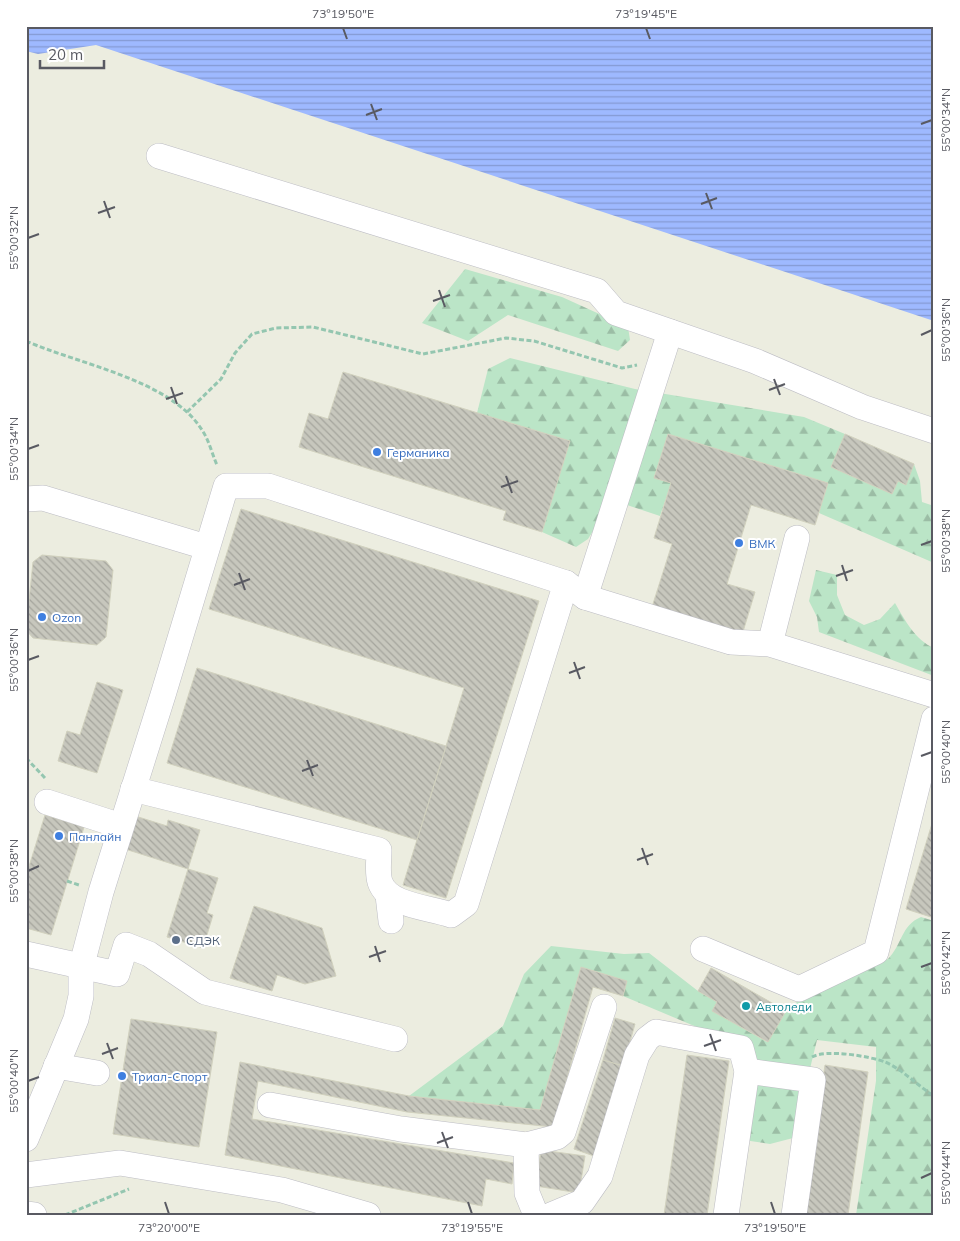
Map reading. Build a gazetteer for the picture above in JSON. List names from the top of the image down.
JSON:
{
  "places": [
    "Германика",
    "ВМК",
    "Ozon",
    "Панлайн",
    "СДЭК",
    "Автоледи",
    "Триал-Спорт"
  ],
  "scale_bar": "20 m",
  "coordinates": [
    "73°19'50\"E",
    "73°19'45\"E",
    "55°00'34\"N",
    "55°00'32\"N",
    "55°00'36\"N",
    "55°00'38\"N",
    "55°00'40\"N",
    "55°00'42\"N",
    "55°00'44\"N",
    "73°20'00\"E",
    "73°19'55\"E"
  ]
}
